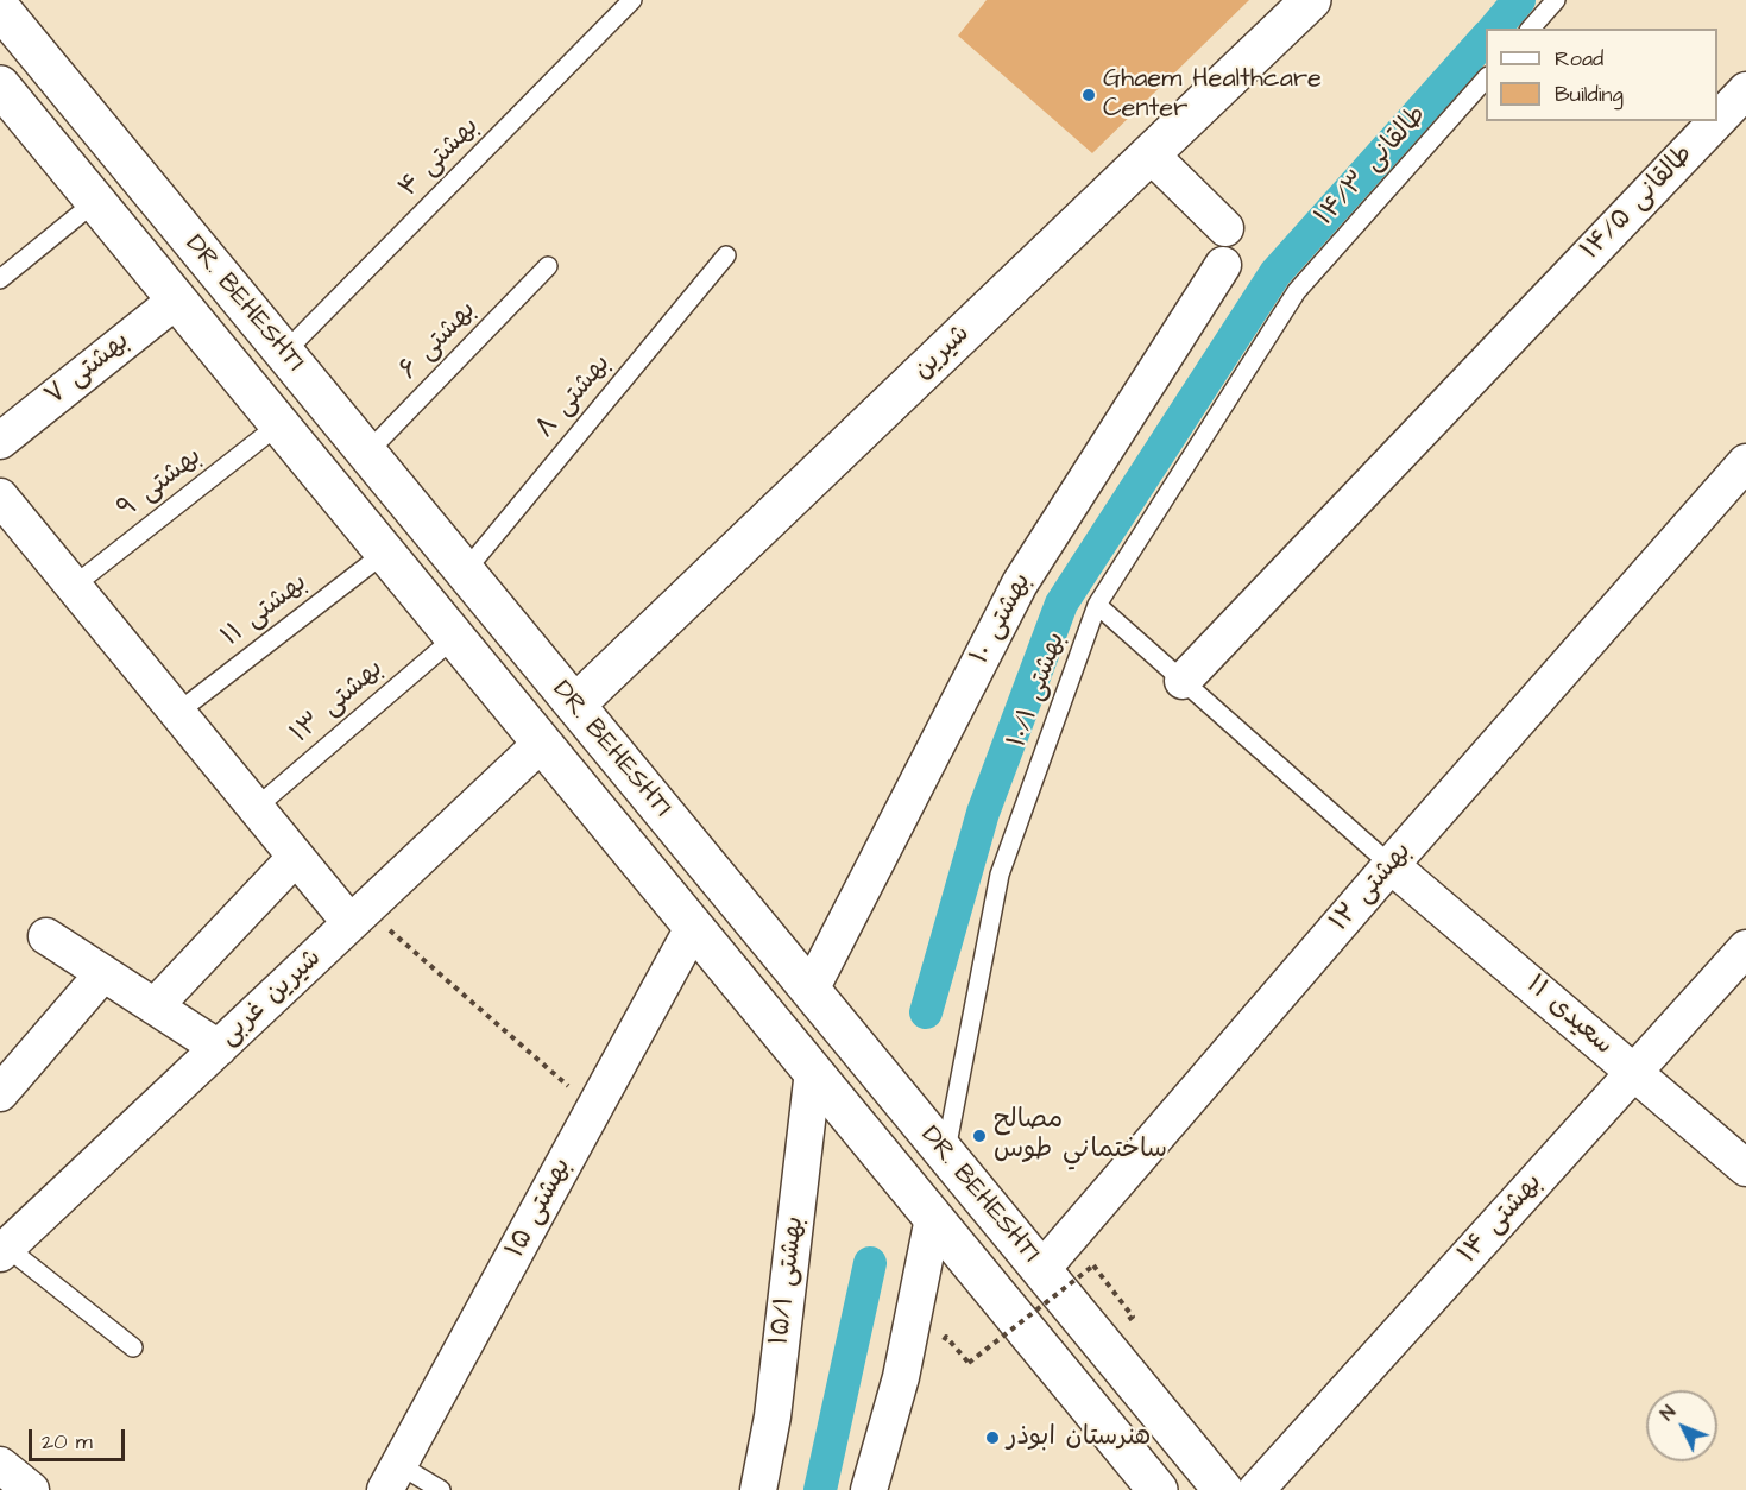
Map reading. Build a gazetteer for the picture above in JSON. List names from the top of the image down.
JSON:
{
  "streets": {
    "main road": ["DR. BEHESHTI", "شیرین"],
    "street": [
      "طالقانی ۱۴/۵",
      "بهشتی ۷",
      "بهشتی ۱۰",
      "بهشتی ۱۲",
      "شیرین غربی",
      "سعیدی ۱۱",
      "بهشتی ۱۵",
      "بهشتی ۱۴",
      "بهشتی ۱۵/۱"
    ],
    "lane": [
      "بهشتی ۴",
      "طالقانی ۱۴/۳",
      "بهشتی ۶",
      "بهشتی ۸",
      "بهشتی ۹",
      "بهشتی ۱۱",
      "بهشتی ۱۰/۱",
      "بهشتی ۱۳"
    ]
  },
  "crossings": [
    ["بهشتی ۴", "DR. BEHESHTI"],
    ["طالقانی ۱۴/۳", "بهشتی ۱۰/۱"],
    ["DR. BEHESHTI", "بهشتی ۶"],
    ["DR. BEHESHTI", "شیرین"],
    ["DR. BEHESHTI", "بهشتی ۷"],
    ["DR. BEHESHTI", "بهشتی ۸"],
    ["DR. BEHESHTI", "بهشتی ۹"],
    ["DR. BEHESHTI", "بهشتی ۱۱"],
    ["DR. BEHESHTI", "بهشتی ۱۰"],
    ["DR. BEHESHTI", "بهشتی ۱۰/۱"],
    ["DR. BEHESHTI", "بهشتی ۱۳"],
    ["DR. BEHESHTI", "بهشتی ۱۲"],
    ["DR. BEHESHTI", "شیرین غربی"],
    ["DR. BEHESHTI", "بهشتی ۱۵"],
    ["DR. BEHESHTI", "بهشتی ۱۵/۱"],
    ["بهشتی ۱۲", "سعیدی ۱۱"],
    ["سعیدی ۱۱", "بهشتی ۱۴"]
  ],
  "places": ["Ghaem Healthcare Center", "مصالح ساختماني طوس", "هنرستان ابوذر"],
  "legend": ["Road", "Building"],
  "scale_bar": "20 m",
  "north": "top left"
}
